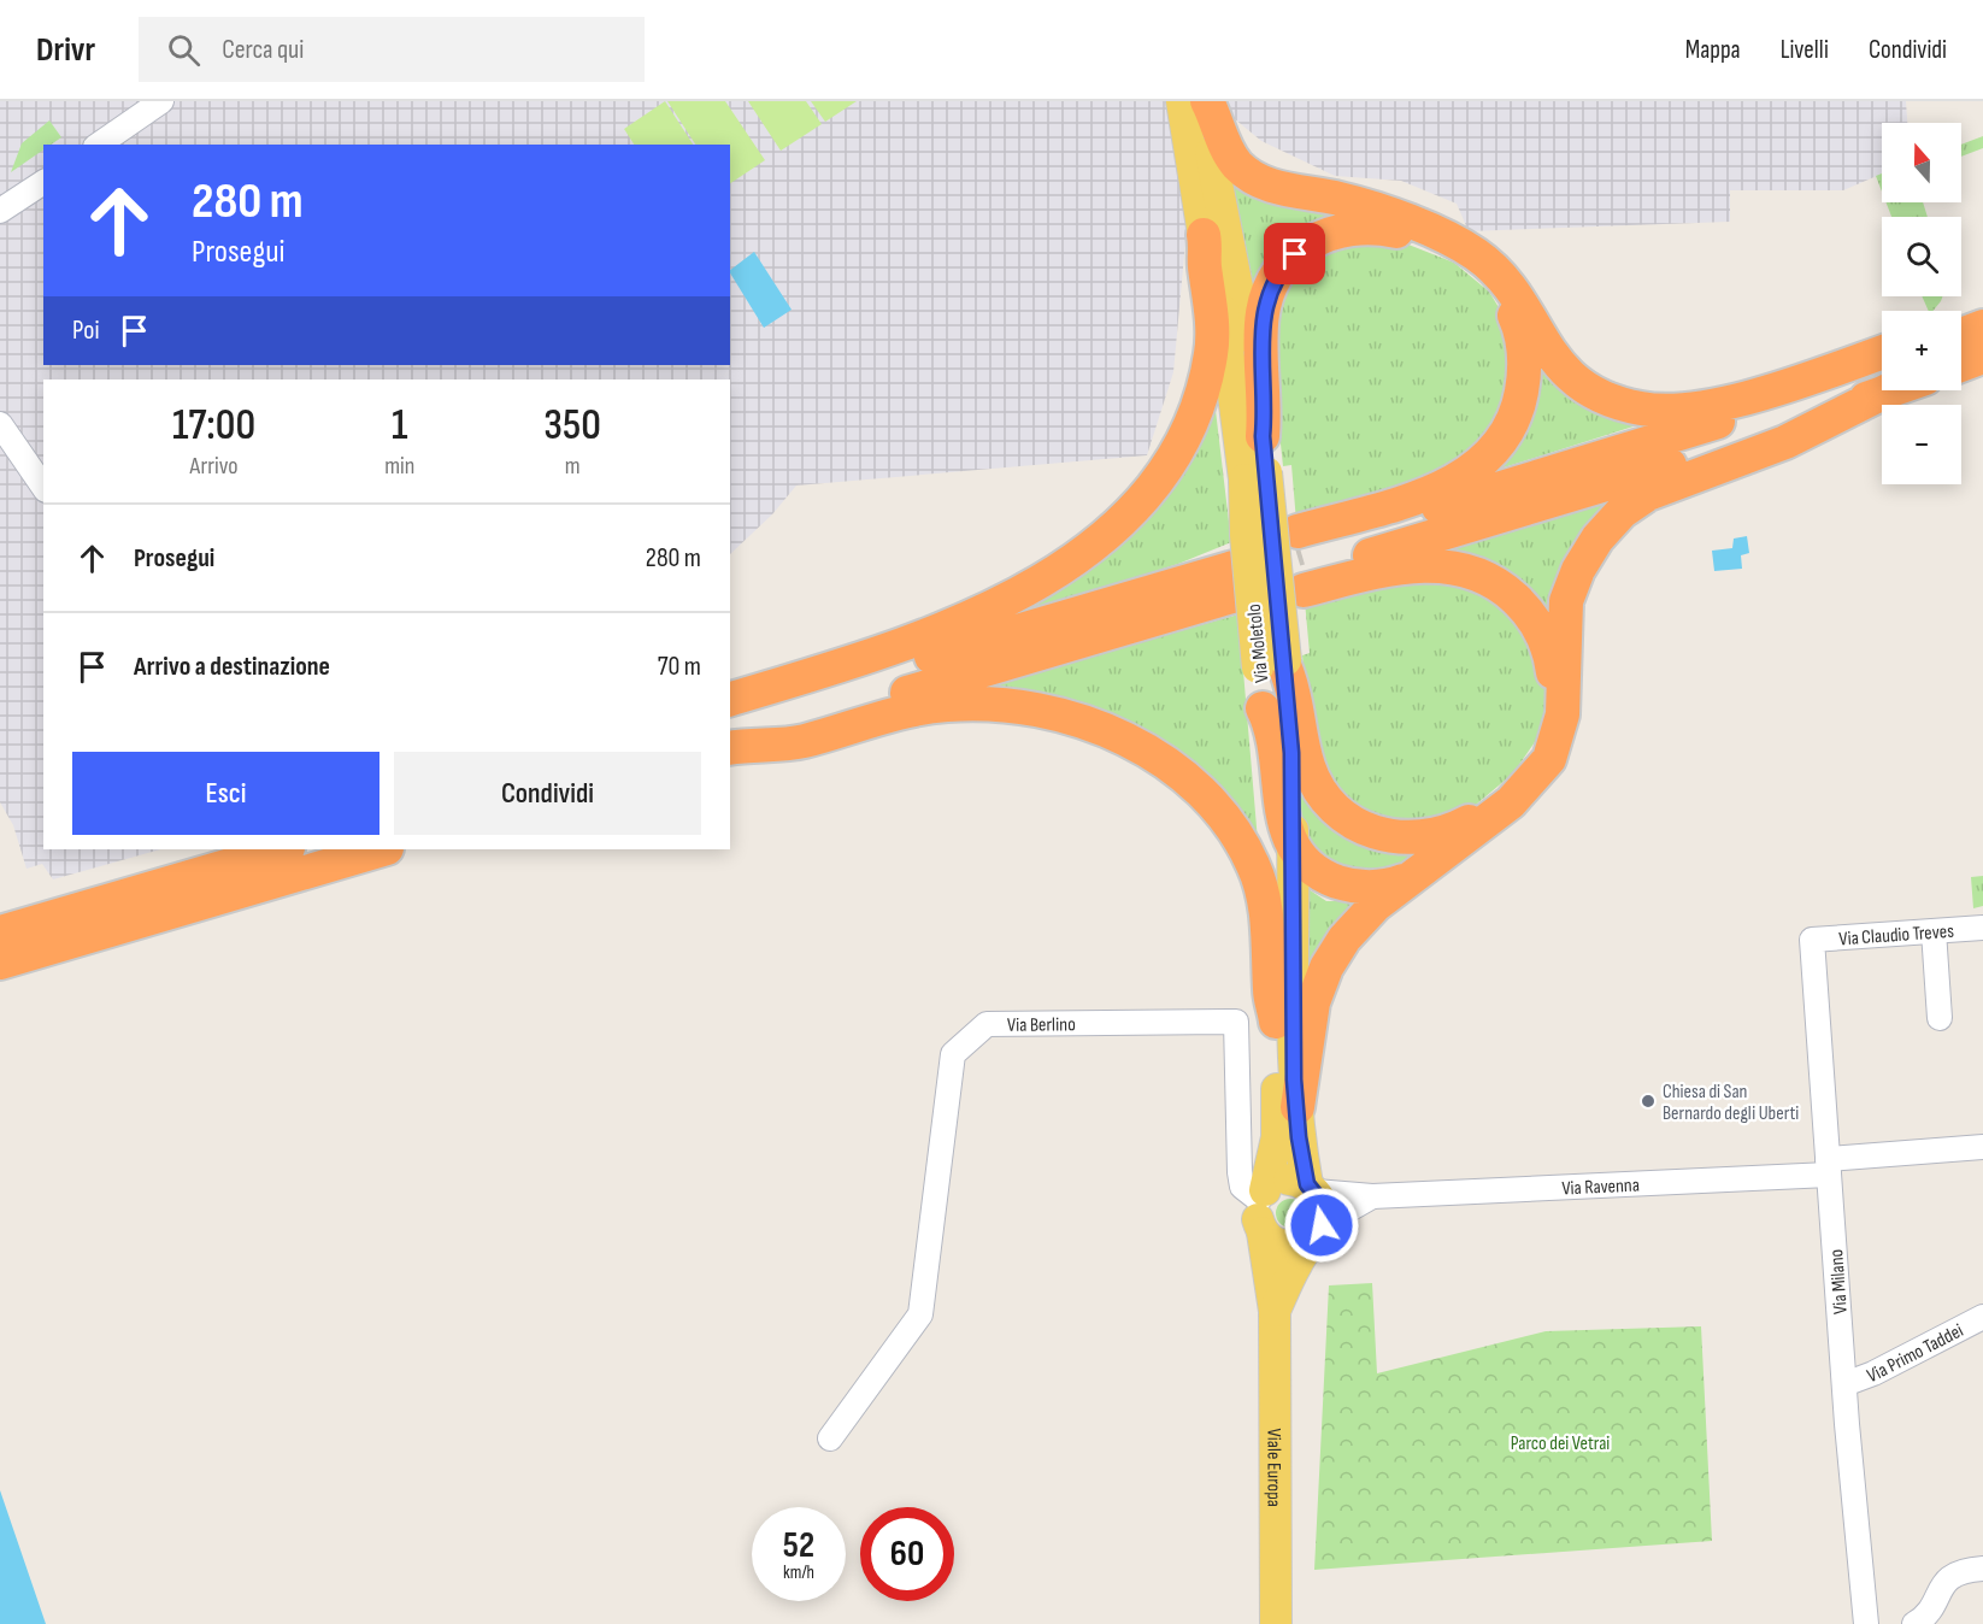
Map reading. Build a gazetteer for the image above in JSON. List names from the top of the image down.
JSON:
{
  "streets": {
    "main road": ["Via Moletolo", "Viale Europa"],
    "street": [
      "Via Claudio Treves",
      "Via Berlino",
      "Via Ravenna",
      "Via Milano",
      "Via Primo Taddei"
    ]
  },
  "crossings": [
    ["Via Moletolo", "Via Berlino"],
    ["Via Moletolo", "Via Ravenna"],
    ["Via Moletolo", "Viale Europa"],
    ["Via Claudio Treves", "Via Milano"],
    ["Via Berlino", "Via Ravenna"],
    ["Via Ravenna", "Via Milano"],
    ["Via Milano", "Via Primo Taddei"]
  ],
  "parks": ["Parco dei Vetrai"],
  "places": ["Chiesa di San Bernardo degli Uberti"],
  "north": "top",
  "page": {
    "header": "Drivr",
    "search": "Cerca qui",
    "nav": ["Mappa", "Livelli", "Condividi"],
    "map_buttons": ["+", "−"],
    "turn": ["280 m", "Prosegui"],
    "then": "Poi",
    "eta": [
      "17:00",
      "Arrivo",
      "1",
      "min",
      "350",
      "m"
    ],
    "list": [
      {
        "name": "Prosegui",
        "value": "280 m"
      },
      {
        "name": "Arrivo a destinazione",
        "value": "70 m"
      }
    ],
    "buttons": ["Esci", "Condividi"],
    "speed": "52 km/h",
    "limit": "60"
  }
}
